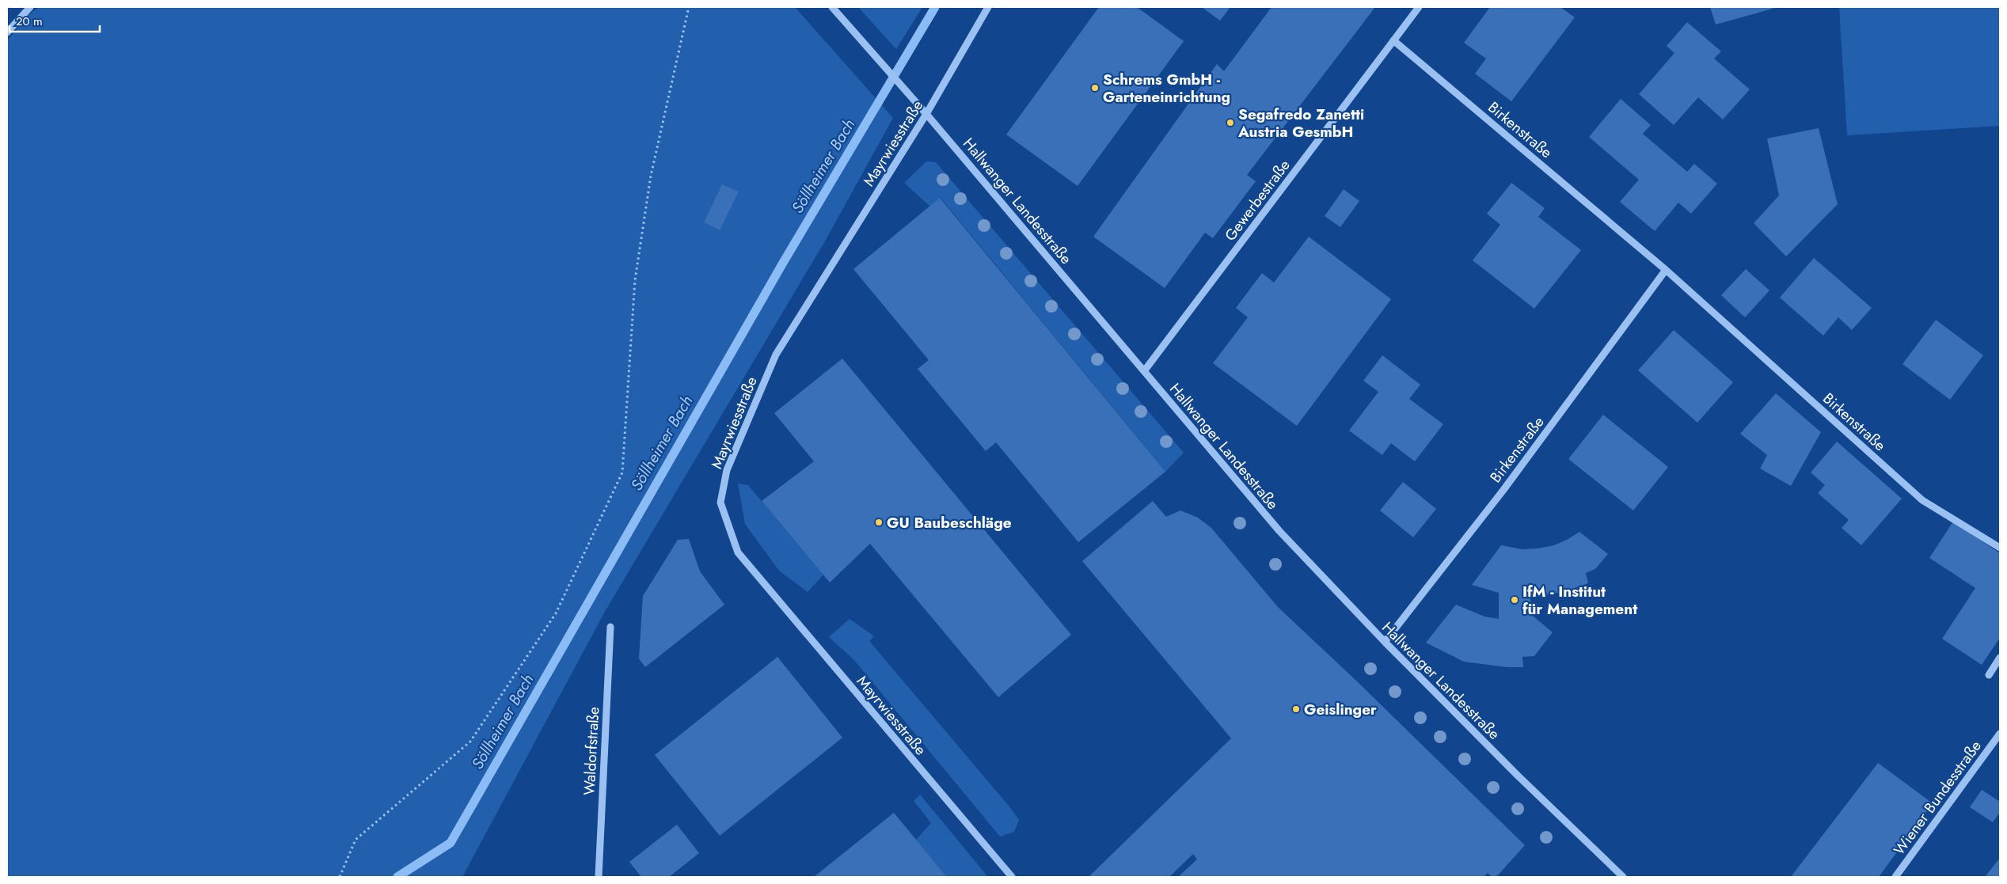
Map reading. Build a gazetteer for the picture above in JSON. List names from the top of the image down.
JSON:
{
  "streets": {
    "street": [
      "Birkenstraße",
      "Mayrwiesstraße",
      "Gewerbestraße",
      "Hallwanger Landesstraße",
      "Waldorfstraße",
      "Wiener Bundesstraße"
    ]
  },
  "crossings": [
    ["Birkenstraße", "Gewerbestraße"],
    ["Birkenstraße", "Hallwanger Landesstraße"],
    ["Mayrwiesstraße", "Hallwanger Landesstraße"],
    ["Gewerbestraße", "Hallwanger Landesstraße"]
  ],
  "water": ["Söllheimer Bach"],
  "places": [
    "Schrems GmbH - Garteneinrichtung",
    "Segafredo Zanetti Austria GesmbH",
    "GU Baubeschläge",
    "IfM - Institut für Management",
    "Geislinger"
  ],
  "scale_bar": "20 m"
}
